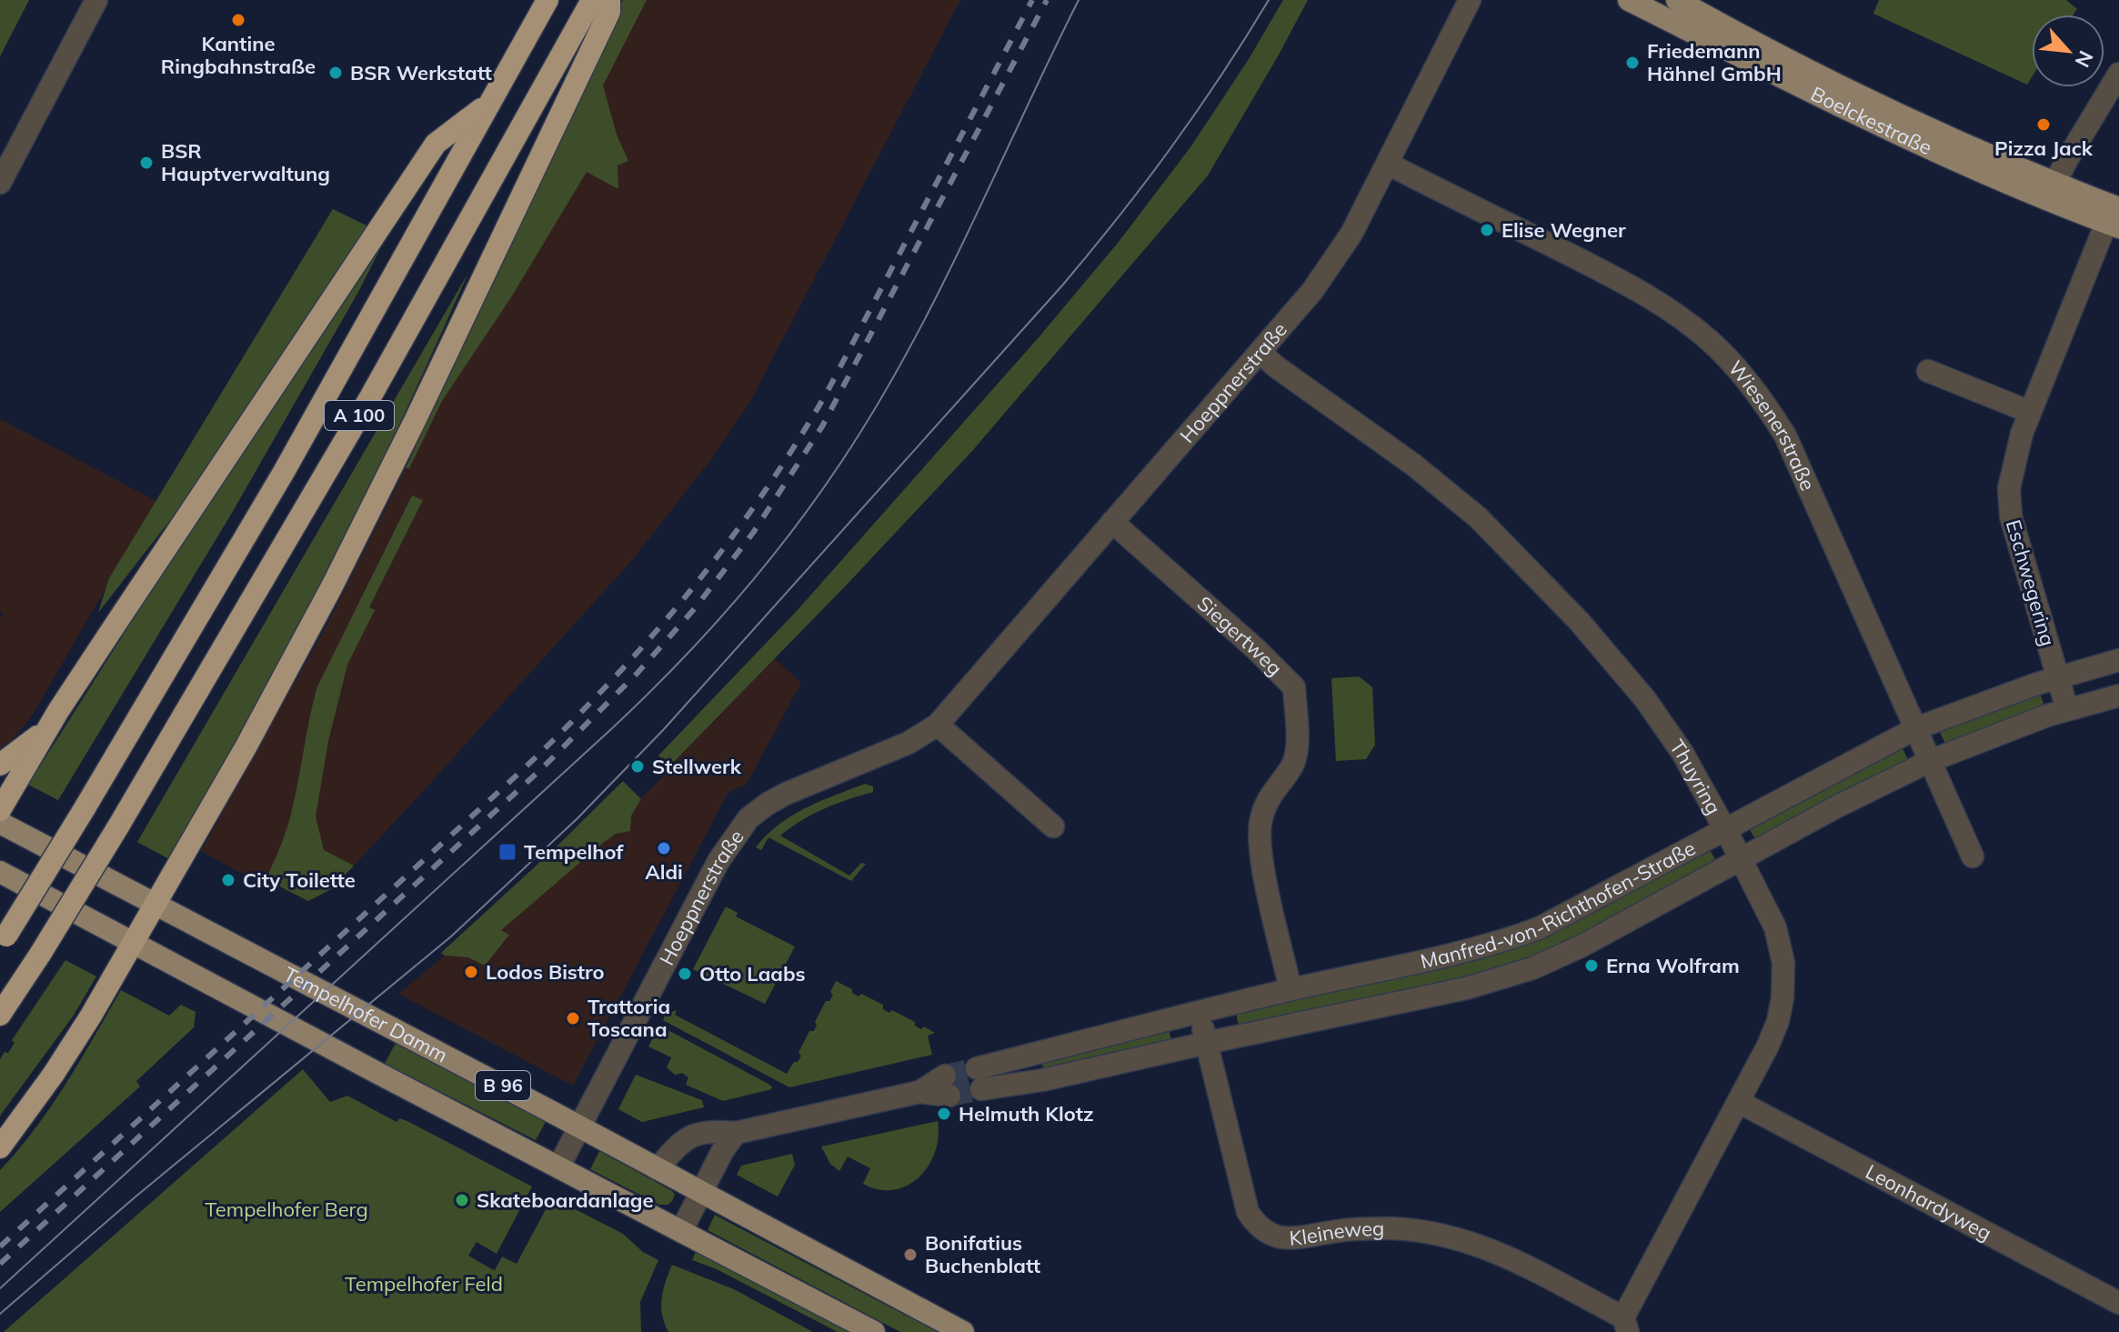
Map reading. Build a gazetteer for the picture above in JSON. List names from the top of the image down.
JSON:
{
  "streets": {
    "highway": ["A 100"],
    "main road": ["Boelckestraße", "Tempelhofer Damm", "B 96"],
    "street": [
      "Hoeppnerstraße",
      "Wiesenerstraße",
      "Eschwegering",
      "Siegertweg",
      "Thuyring",
      "Manfred-von-Richthofen-Straße",
      "Leonhardyweg",
      "Kleineweg"
    ]
  },
  "crossings": [
    ["Boelckestraße", "Eschwegering"],
    ["Hoeppnerstraße", "Wiesenerstraße"],
    ["Hoeppnerstraße", "Siegertweg"],
    ["Hoeppnerstraße", "Thuyring"],
    ["Hoeppnerstraße", "Tempelhofer Damm"],
    ["Hoeppnerstraße", "B 96"],
    ["Wiesenerstraße", "Manfred-von-Richthofen-Straße"],
    ["Eschwegering", "Manfred-von-Richthofen-Straße"],
    ["Siegertweg", "Manfred-von-Richthofen-Straße"],
    ["Thuyring", "Manfred-von-Richthofen-Straße"],
    ["Thuyring", "Leonhardyweg"],
    ["Thuyring", "Kleineweg"],
    ["Manfred-von-Richthofen-Straße", "Kleineweg"]
  ],
  "parks": ["Tempelhofer Berg", "Tempelhofer Feld"],
  "places": {
    "other": [
      "Kantine Ringbahnstraße",
      "Friedemann Hähnel GmbH",
      "BSR Werkstatt",
      "Pizza Jack",
      "BSR Hauptverwaltung",
      "Elise Wegner",
      "Stellwerk",
      "Aldi",
      "City Toilette",
      "Erna Wolfram",
      "Lodos Bistro",
      "Otto Laabs",
      "Trattoria Toscana",
      "Helmuth Klotz",
      "Skateboardanlage",
      "Bonifatius Buchenblatt"
    ],
    "transit": ["Tempelhof"]
  },
  "north": "bottom right"
}
